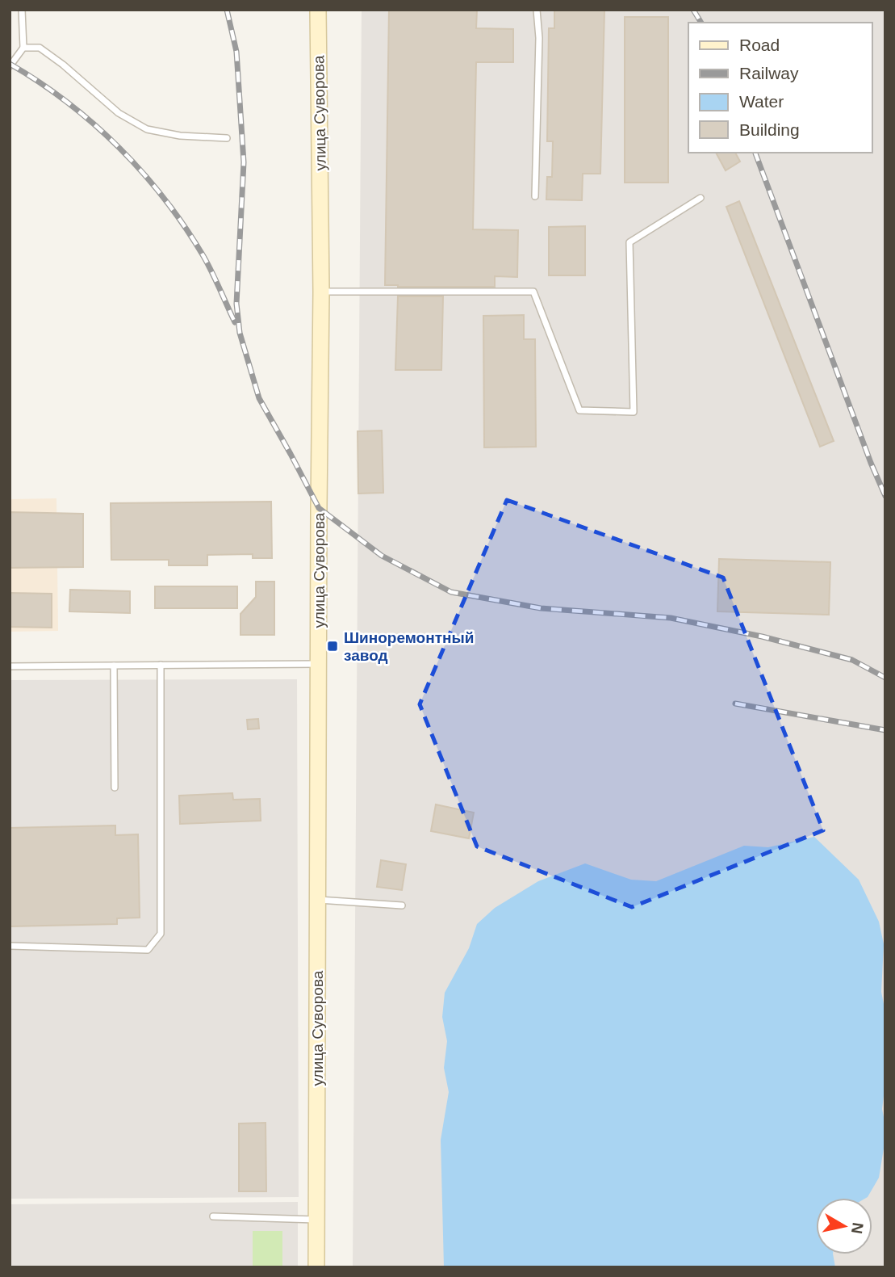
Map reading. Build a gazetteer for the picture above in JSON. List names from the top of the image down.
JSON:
{
  "streets": {
    "main road": ["улица Суворова"]
  },
  "places": {
    "transit": ["Шиноремонтный завод"]
  },
  "legend": [
    "Road",
    "Railway",
    "Water",
    "Building"
  ],
  "north": "right"
}
